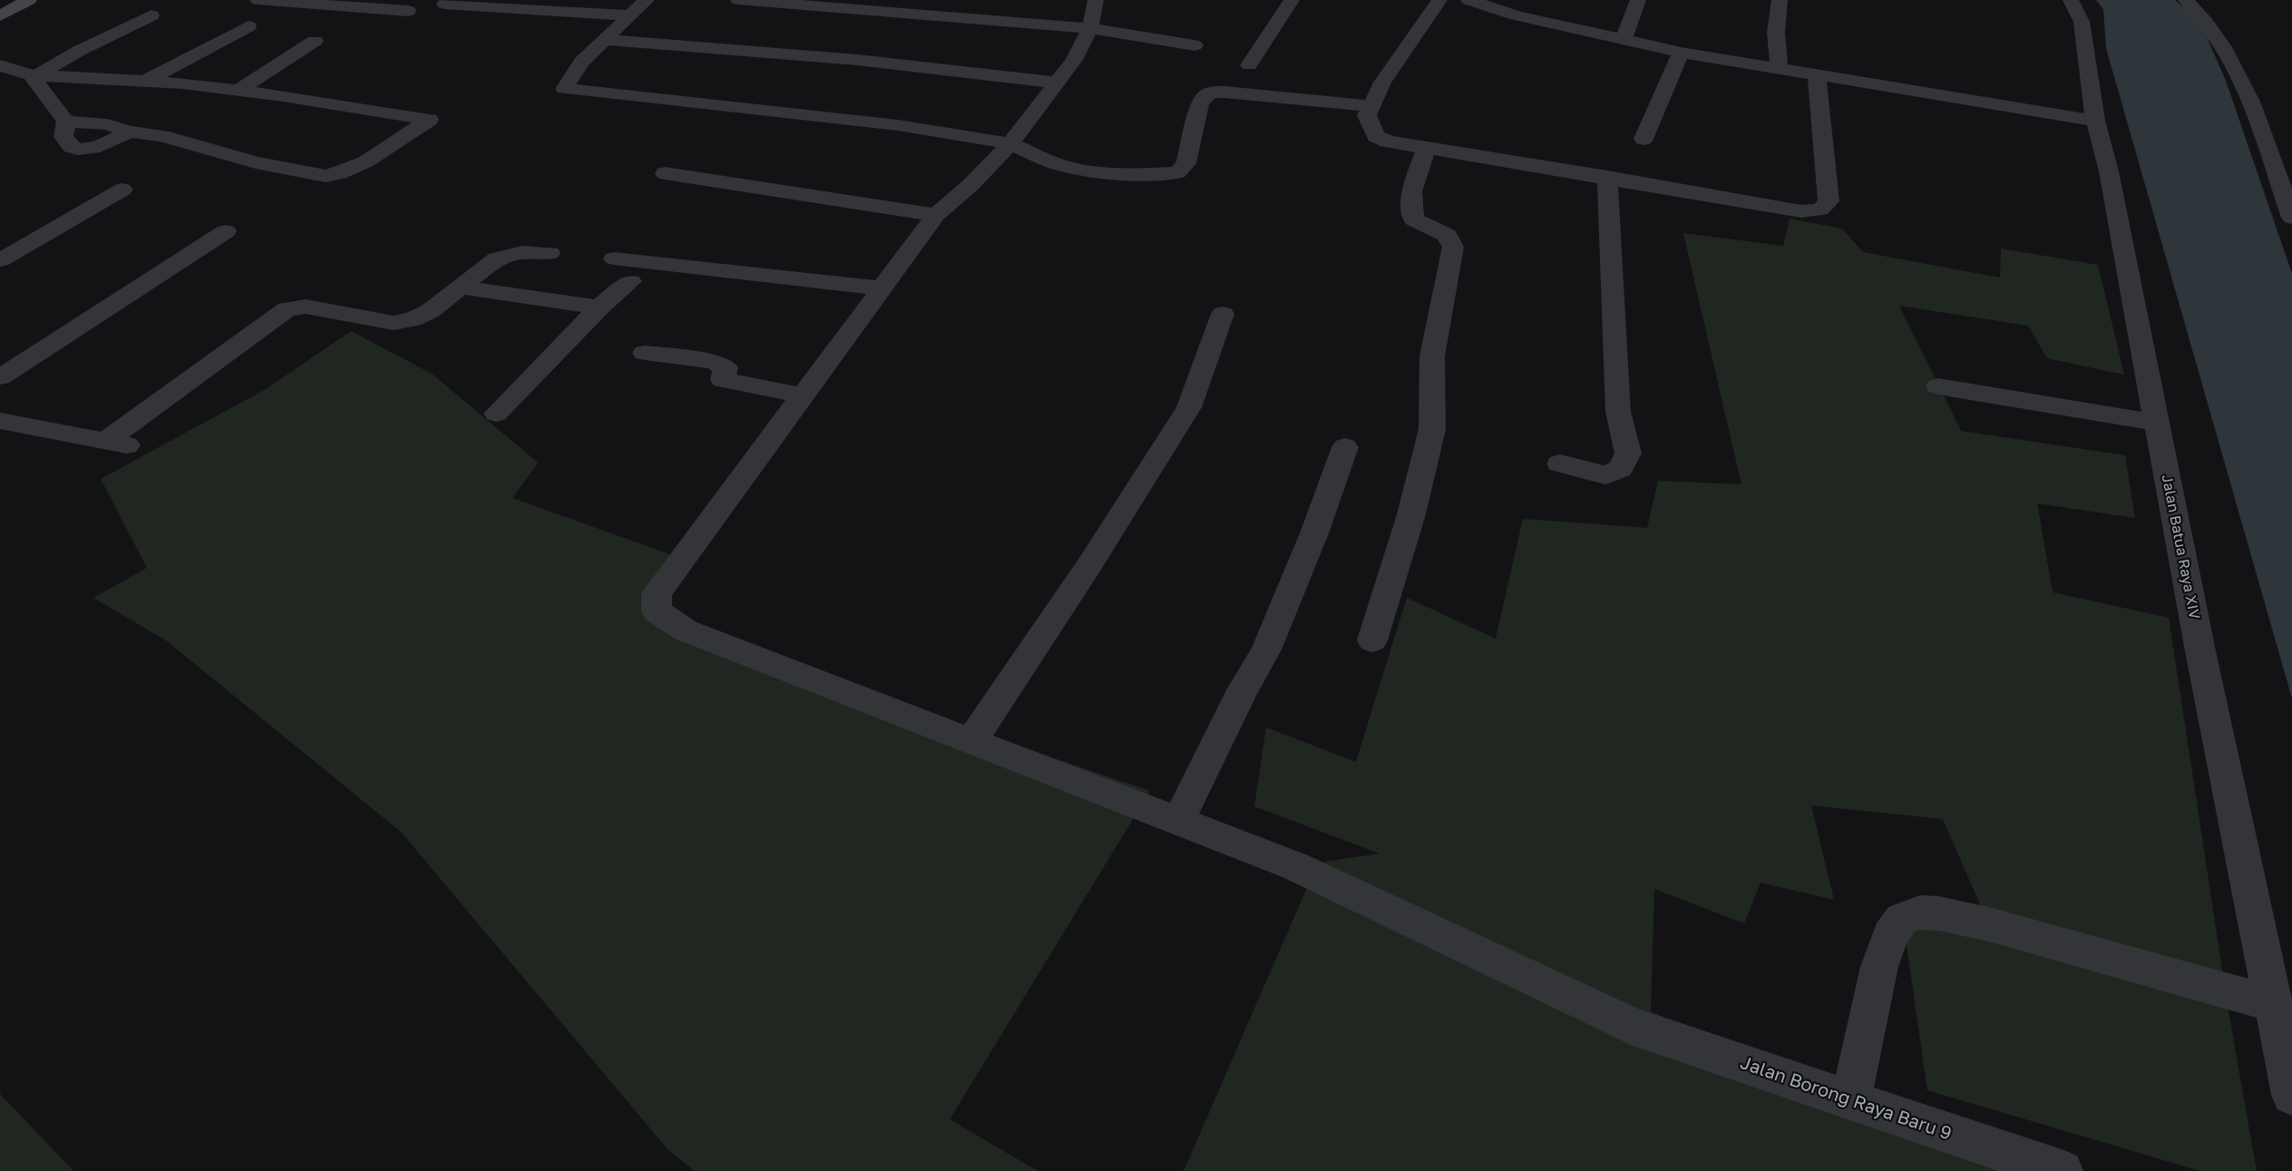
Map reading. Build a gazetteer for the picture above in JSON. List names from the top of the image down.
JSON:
{
  "streets": {
    "street": ["Jalan Batua Raya XIV", "Jalan Borong Raya Baru 9"]
  }
}
